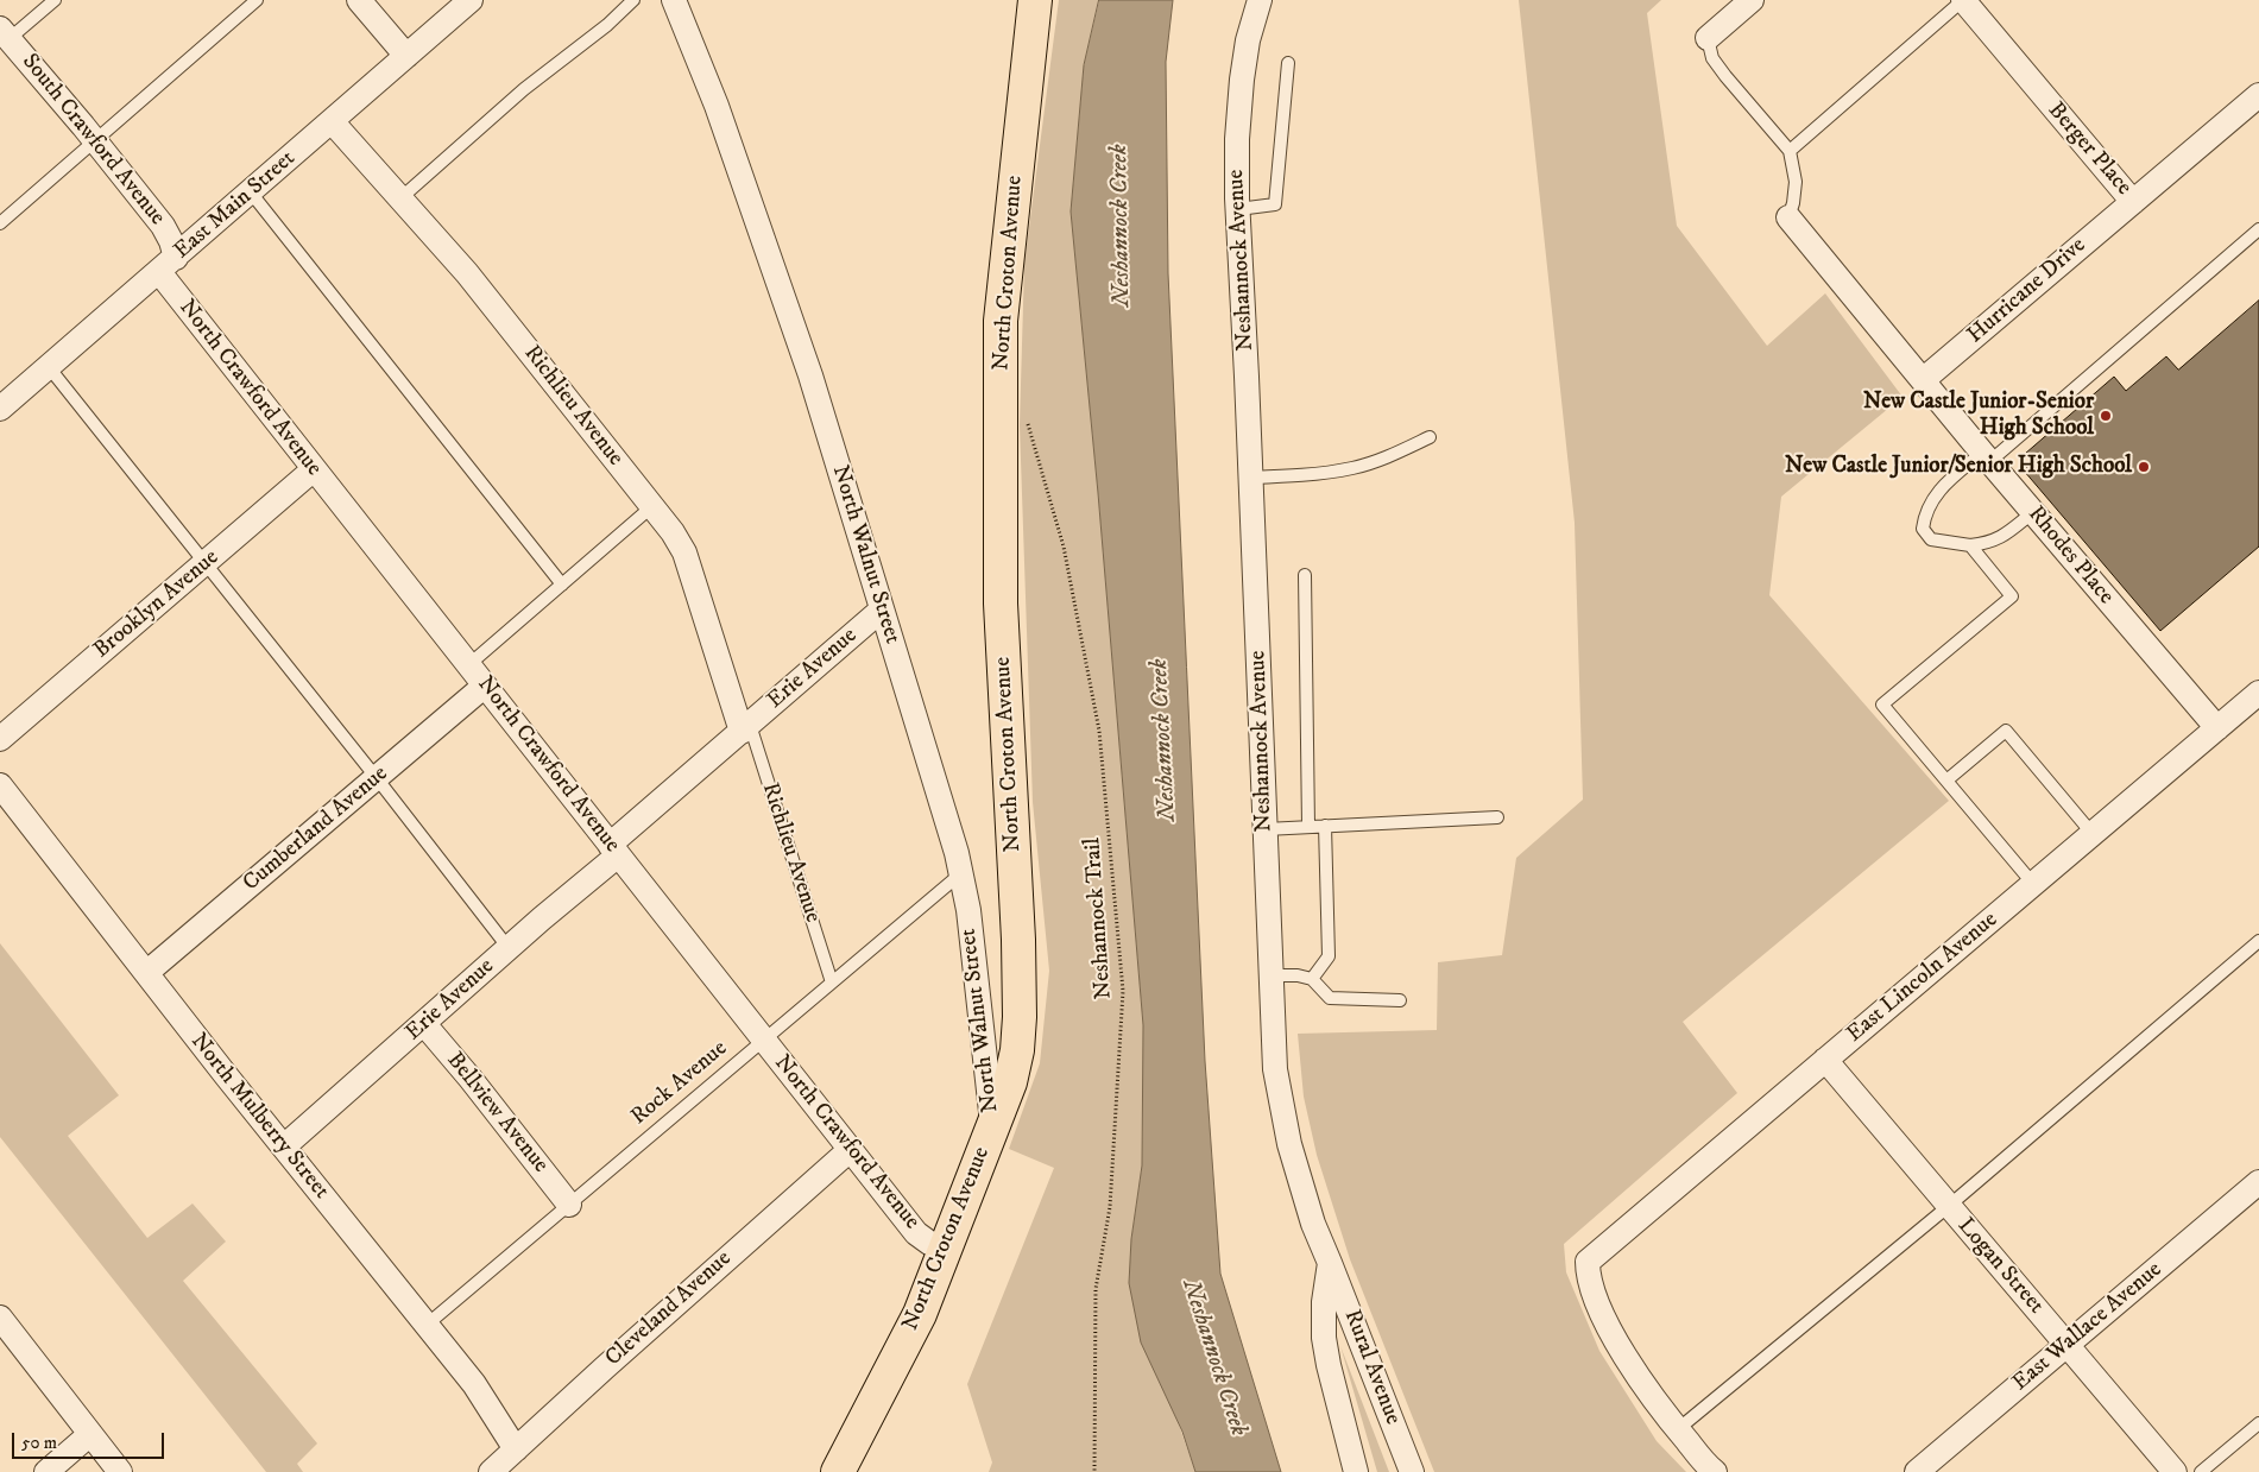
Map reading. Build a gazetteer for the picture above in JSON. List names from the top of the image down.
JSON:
{
  "streets": {
    "main road": ["North Croton Avenue"],
    "street": [
      "South Crawford Avenue",
      "Berger Place",
      "East Main Street",
      "Neshannock Avenue",
      "Hurricane Drive",
      "North Crawford Avenue",
      "Richlieu Avenue",
      "North Walnut Street",
      "Rhodes Place",
      "Brooklyn Avenue",
      "Erie Avenue",
      "Cumberland Avenue",
      "East Lincoln Avenue",
      "Bellview Avenue",
      "North Mulberry Street",
      "Logan Street",
      "Cleveland Avenue",
      "East Wallace Avenue",
      "Rural Avenue"
    ],
    "lane": ["Rock Avenue"],
    "path": ["Neshannock Trail"]
  },
  "crossings": [
    ["South Crawford Avenue", "East Main Street"],
    ["South Crawford Avenue", "North Crawford Avenue"],
    ["Berger Place", "Hurricane Drive"],
    ["East Main Street", "North Crawford Avenue"],
    ["East Main Street", "Richlieu Avenue"],
    ["Neshannock Avenue", "Rural Avenue"],
    ["North Croton Avenue", "North Crawford Avenue"],
    ["North Croton Avenue", "North Walnut Street"],
    ["Hurricane Drive", "Rhodes Place"],
    ["North Crawford Avenue", "Brooklyn Avenue"],
    ["North Crawford Avenue", "Erie Avenue"],
    ["North Crawford Avenue", "Cumberland Avenue"],
    ["North Crawford Avenue", "Rock Avenue"],
    ["North Crawford Avenue", "Cleveland Avenue"],
    ["Richlieu Avenue", "Erie Avenue"],
    ["Richlieu Avenue", "Rock Avenue"],
    ["North Walnut Street", "Erie Avenue"],
    ["North Walnut Street", "Rock Avenue"],
    ["Rhodes Place", "East Lincoln Avenue"],
    ["Erie Avenue", "Bellview Avenue"],
    ["Erie Avenue", "North Mulberry Street"],
    ["Cumberland Avenue", "North Mulberry Street"],
    ["East Lincoln Avenue", "Logan Street"],
    ["Rock Avenue", "Bellview Avenue"],
    ["Rock Avenue", "North Mulberry Street"],
    ["North Mulberry Street", "Cleveland Avenue"],
    ["Logan Street", "East Wallace Avenue"]
  ],
  "water": ["Neshannock Creek"],
  "places": ["New Castle Junior-Senior High School", "New Castle Junior/Senior High School"],
  "scale_bar": "50 m"
}
